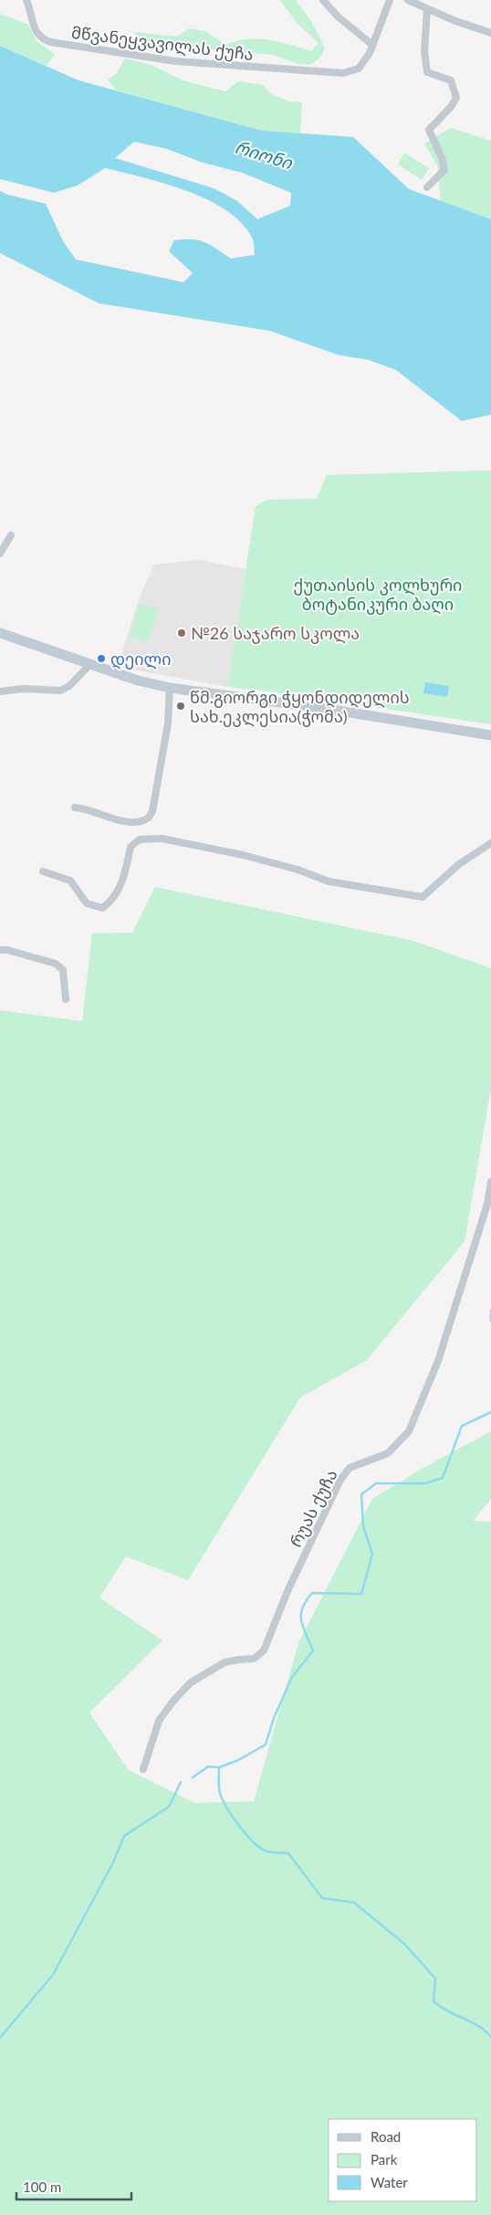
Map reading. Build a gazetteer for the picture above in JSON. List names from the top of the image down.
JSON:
{
  "streets": {
    "street": ["მწვანეყვავილას ქუჩა", "რუას ქუჩა"]
  },
  "water": ["რიონი"],
  "parks": ["ქუთაისის კოლხური ბოტანიკური ბაღი"],
  "places": ["№26 საჯარო სკოლა", "დეილი", "წმ.გიორგი ჭყონდიდელის სახ.ეკლესია(ჭომა)"],
  "legend": ["Road", "Park", "Water"],
  "scale_bar": "100 m"
}
